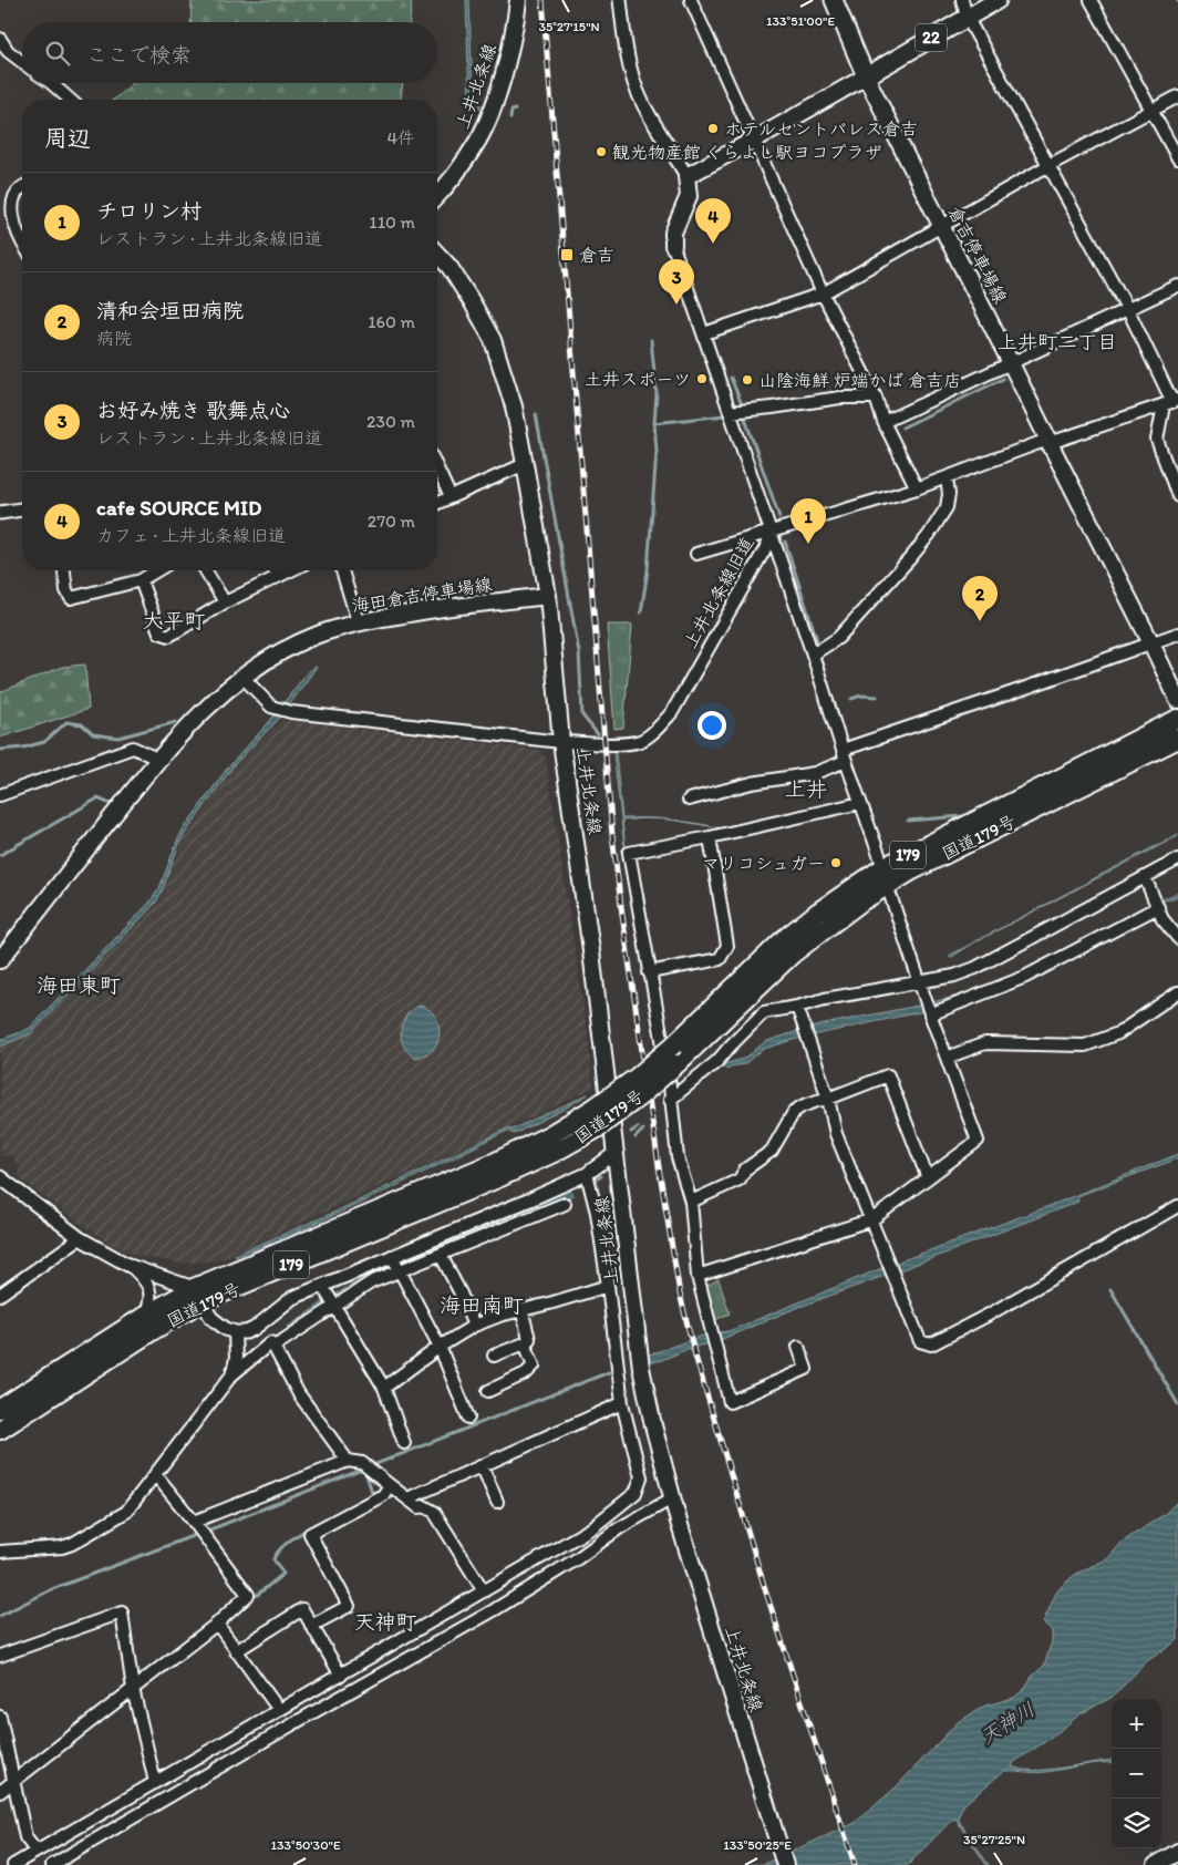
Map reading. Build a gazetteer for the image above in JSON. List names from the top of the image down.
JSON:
{
  "streets": {
    "highway": ["国道179号", "179"],
    "main road": [
      "22",
      "上井北条線",
      "倉吉停車場線",
      "海田倉吉停車場線"
    ],
    "street": ["上井北条線旧道"]
  },
  "crossings": [
    ["22", "倉吉停車場線"],
    ["上井北条線", "上井北条線旧道"],
    ["上井北条線", "海田倉吉停車場線"],
    ["上井北条線旧道", "海田倉吉停車場線"]
  ],
  "districts": [
    "上井町二丁目",
    "大平町",
    "上井",
    "海田東町",
    "海田南町",
    "天神町"
  ],
  "water": ["天神川"],
  "places": {
    "other": [
      "ホテルセントパレス倉吉",
      "観光物産館 くらよし駅ヨコプラザ",
      "土井スポーツ",
      "山陰海鮮 炉端かば 倉吉店",
      "マリコシュガー"
    ],
    "transit": ["倉吉"]
  },
  "page": {
    "search": "ここで検索",
    "heading": ["周辺", "4件"],
    "list": [
      {
        "mark": "1",
        "name": "チロリン村",
        "note": "レストラン · 上井北条線旧道",
        "value": "110 m"
      },
      {
        "mark": "2",
        "name": "清和会垣田病院",
        "note": "病院",
        "value": "160 m"
      },
      {
        "mark": "3",
        "name": "お好み焼き 歌舞点心",
        "note": "レストラン · 上井北条線旧道",
        "value": "230 m"
      },
      {
        "mark": "4",
        "name": "cafe SOURCE MID",
        "note": "カフェ · 上井北条線旧道",
        "value": "270 m"
      }
    ],
    "pins": [
      "4",
      "3",
      "1",
      "2"
    ],
    "map_buttons": ["+", "−"]
  },
  "coordinates": [
    "133°51'00\"E",
    "35°27'15\"N",
    "35°27'25\"N",
    "133°50'30\"E",
    "133°50'25\"E"
  ]
}
